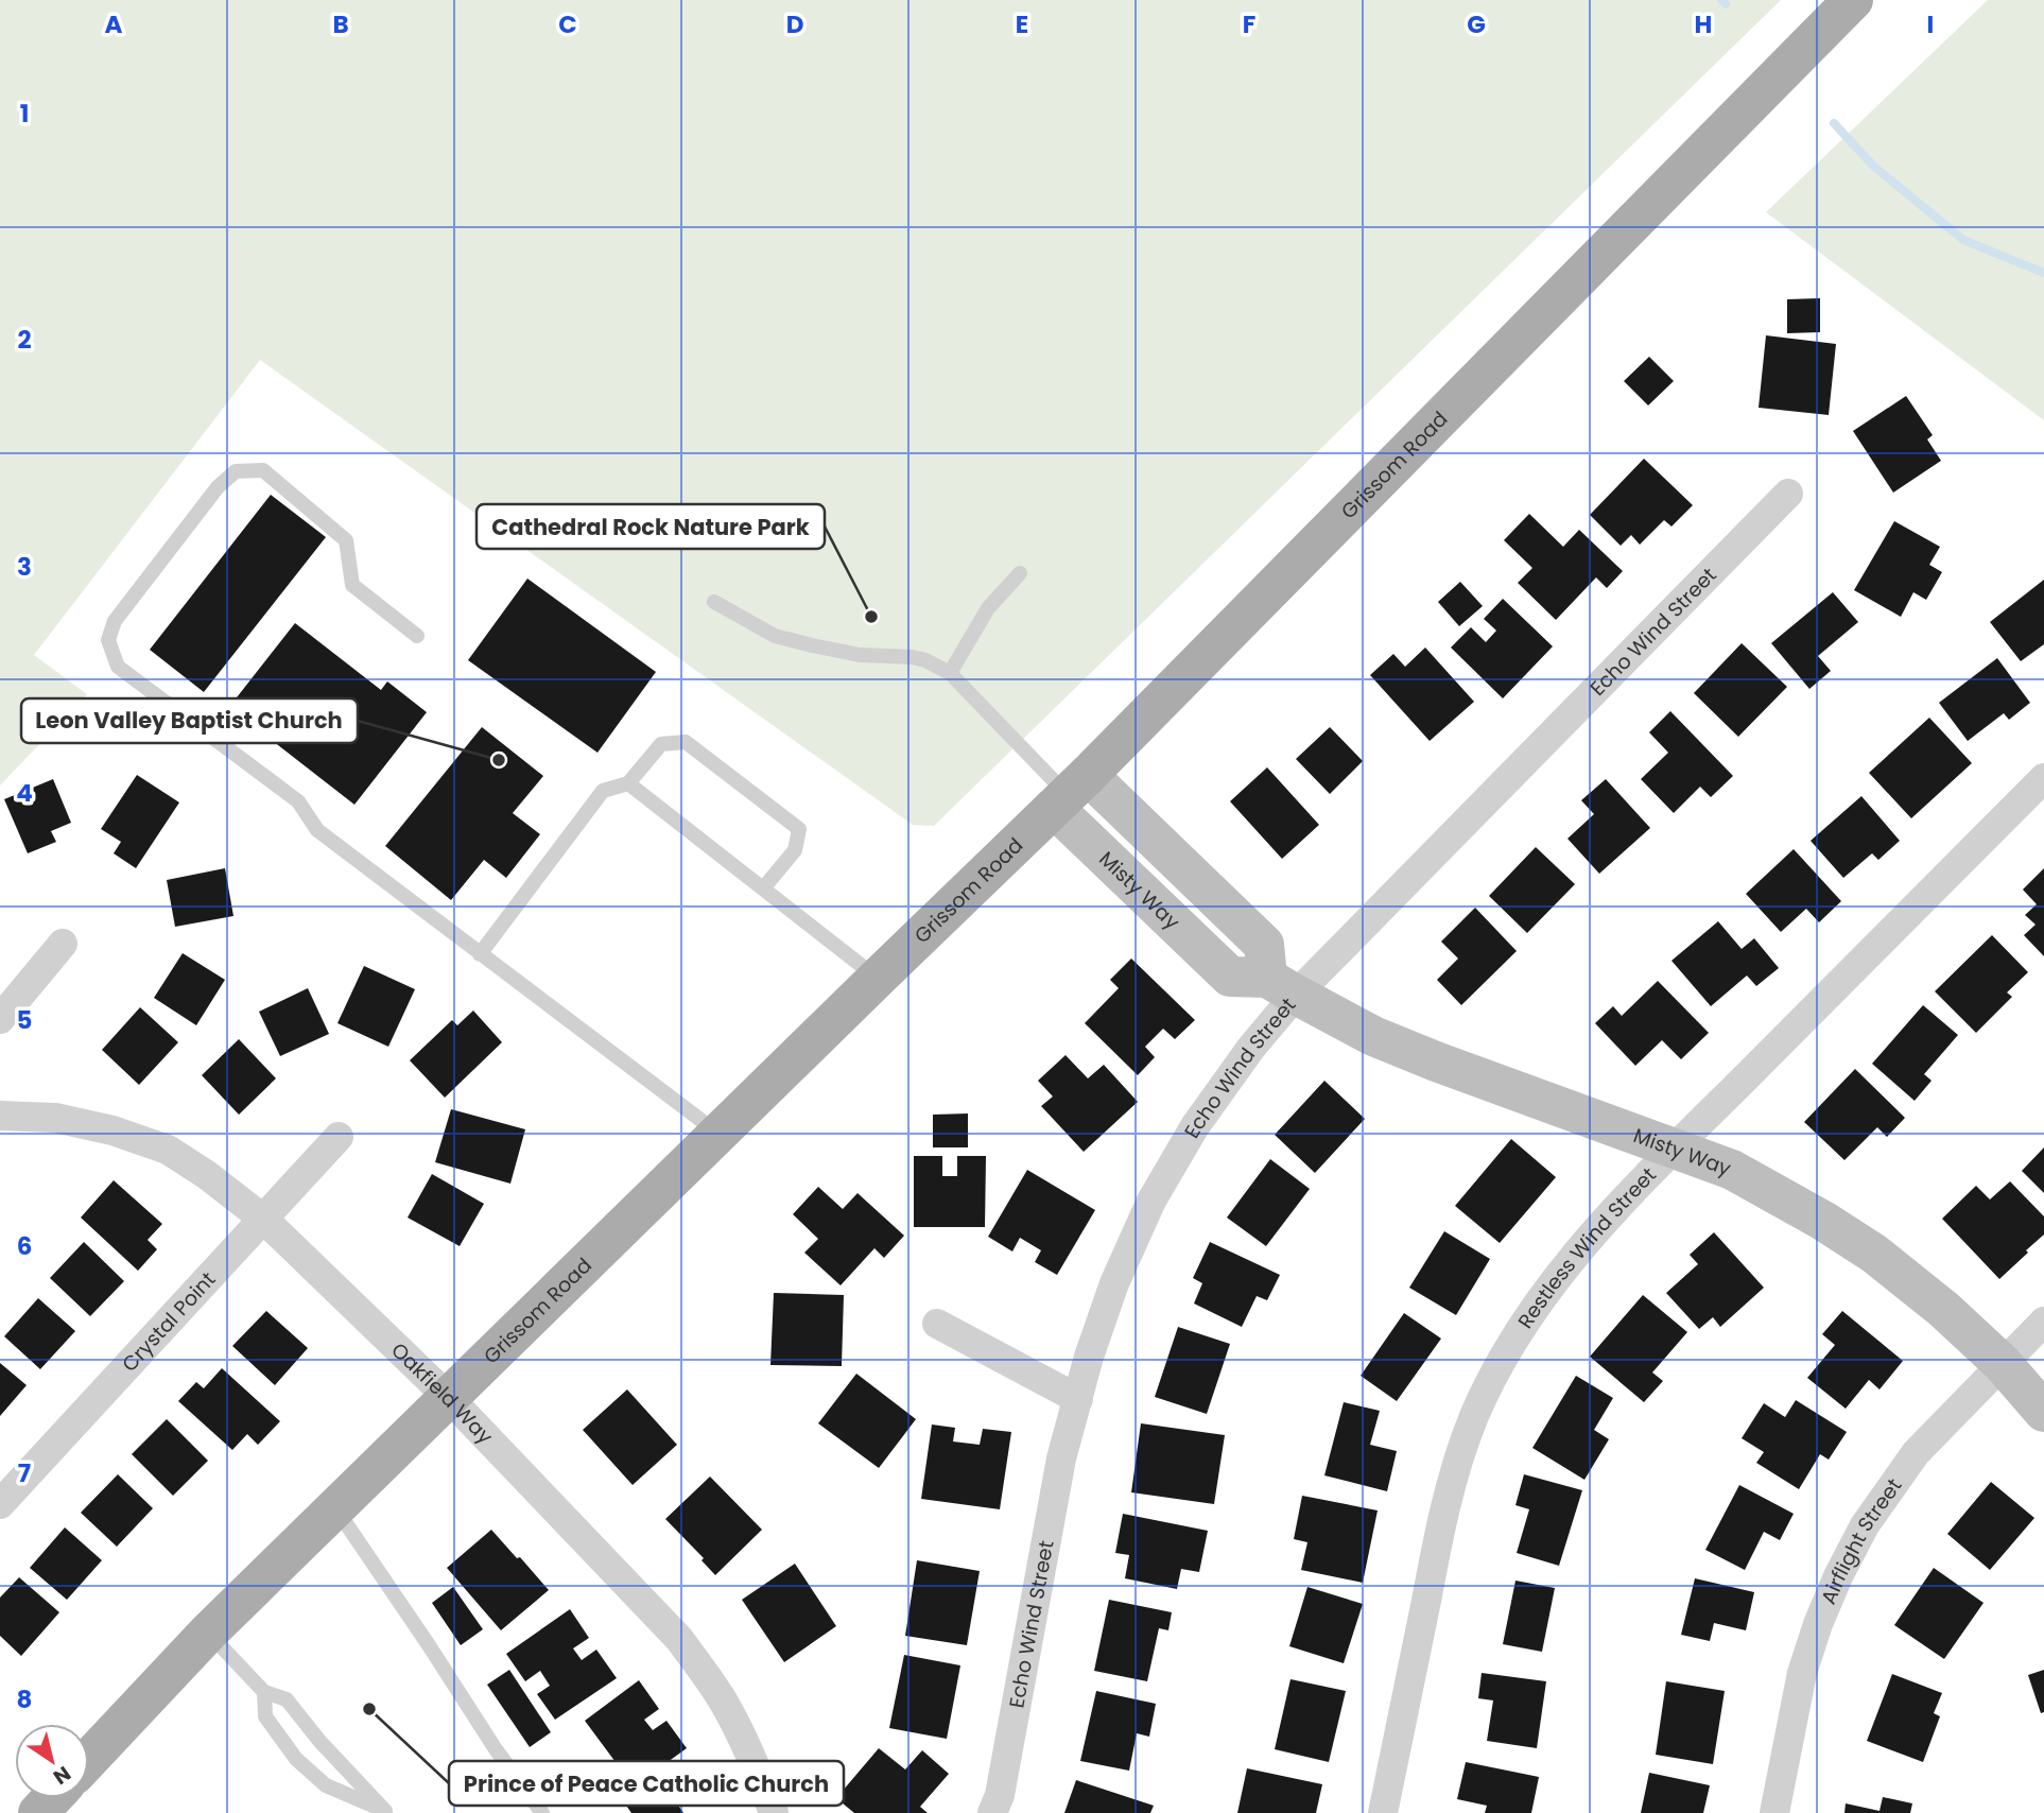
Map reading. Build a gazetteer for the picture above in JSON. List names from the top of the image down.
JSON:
{
  "streets": {
    "main road": ["Grissom Road"],
    "street": [
      "Echo Wind Street",
      "Misty Way",
      "Restless Wind Street",
      "Crystal Point",
      "Oakfield Way",
      "Airflight Street"
    ]
  },
  "crossings": [
    ["Grissom Road", "Oakfield Way"],
    ["Echo Wind Street", "Misty Way"],
    ["Misty Way", "Restless Wind Street"],
    ["Misty Way", "Airflight Street"],
    ["Crystal Point", "Oakfield Way"]
  ],
  "places": ["Cathedral Rock Nature Park", "Leon Valley Baptist Church", "Prince of Peace Catholic Church"],
  "north": "bottom right",
  "grid": {
    "columns": [
      "A",
      "B",
      "C",
      "D",
      "E",
      "F",
      "G",
      "H",
      "I"
    ],
    "rows": [
      "1",
      "2",
      "3",
      "4",
      "5",
      "6",
      "7",
      "8"
    ]
  }
}
